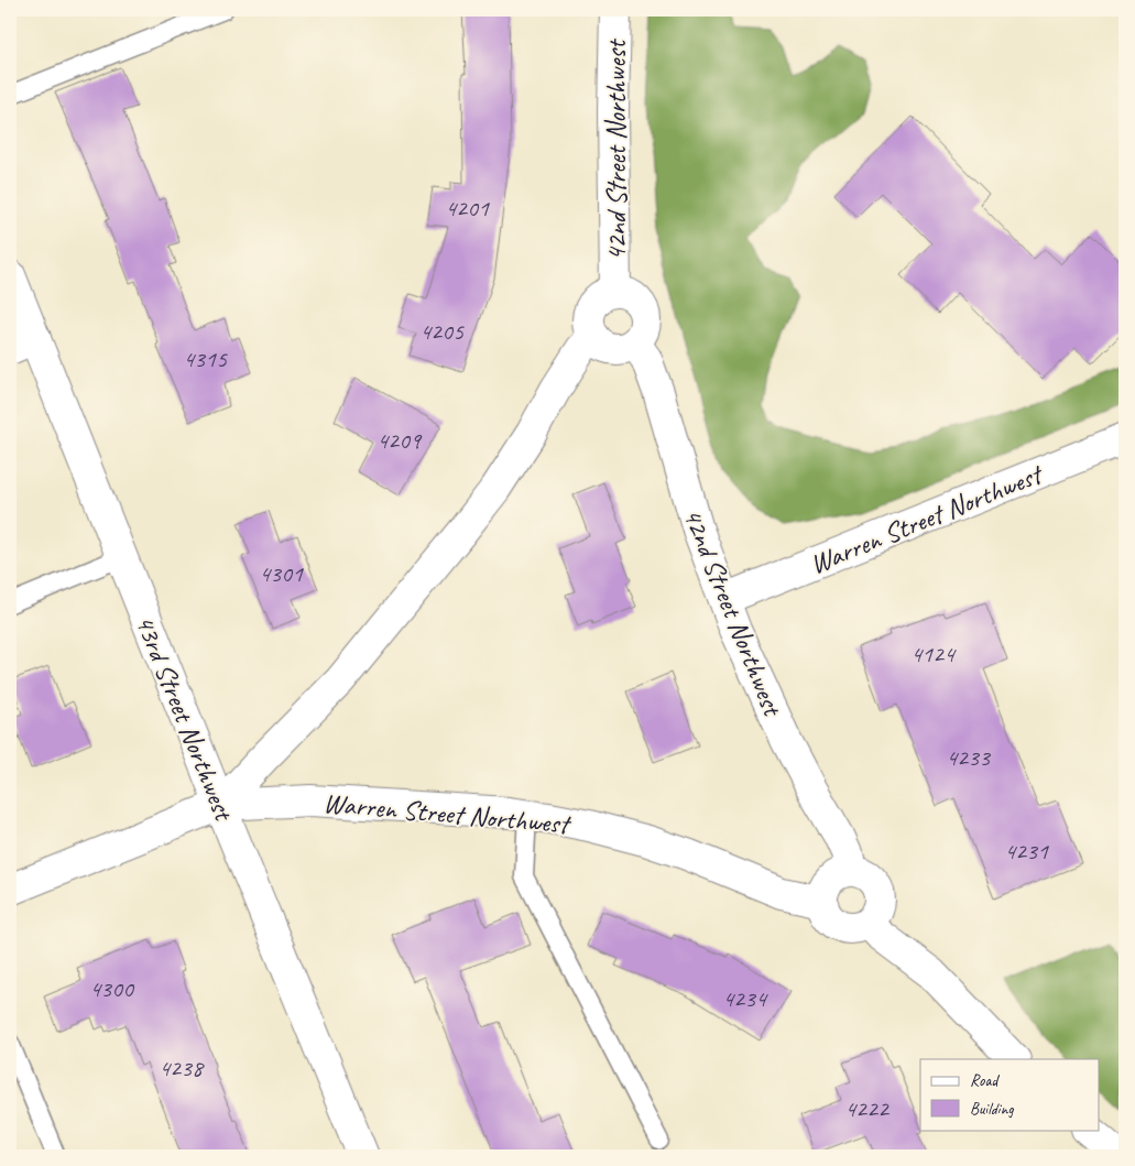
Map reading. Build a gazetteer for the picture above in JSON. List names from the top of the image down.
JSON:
{
  "streets": {
    "street": ["42nd Street Northwest", "Warren Street Northwest", "43rd Street Northwest"]
  },
  "crossings": [
    ["42nd Street Northwest", "Warren Street Northwest"],
    ["Warren Street Northwest", "43rd Street Northwest"]
  ],
  "house_numbers": [
    "4201",
    "4205",
    "4315",
    "4209",
    "4301",
    "4124",
    "4233",
    "4231",
    "4300",
    "4234",
    "4238",
    "4222"
  ],
  "legend": ["Road", "Building"]
}
